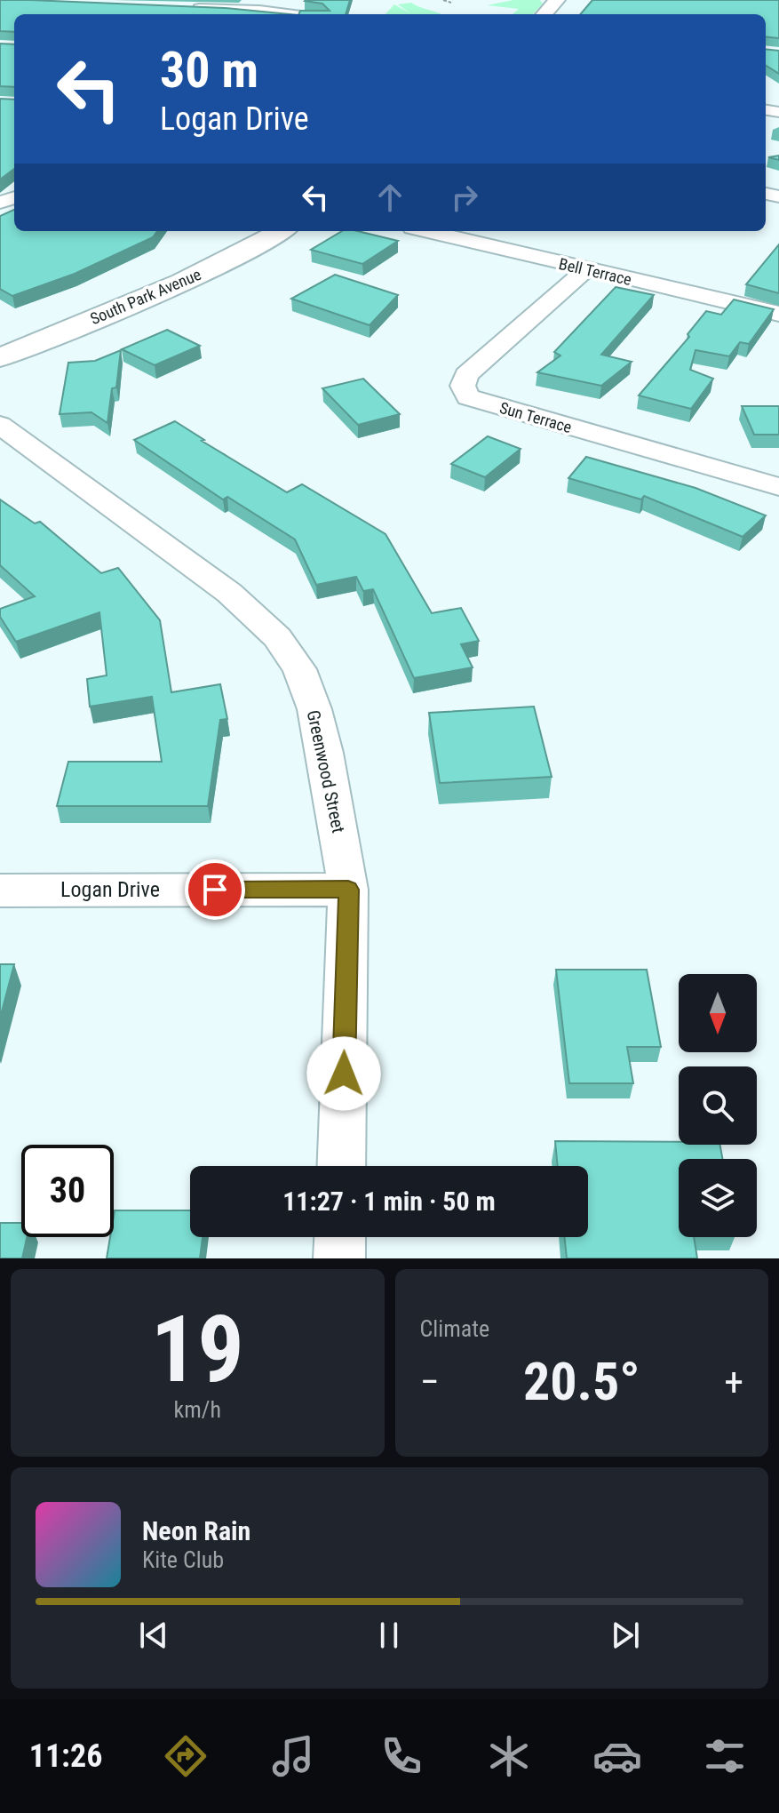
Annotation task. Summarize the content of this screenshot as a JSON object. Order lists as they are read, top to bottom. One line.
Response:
{"streets":{"street":["Bell Terrace","South Park Avenue","Sun Terrace","Greenwood Street","Logan Drive"]},"crossings":[["Bell Terrace","Sun Terrace"],["Greenwood Street","Logan Drive"]],"north":"bottom","page":{"turn":["30 m","Logan Drive"],"limit":"30","trip":"11:27 · 1 min · 50 m","tile":[["19","km/h"],"Climate"],"heat":["−","20.5°","+"],"song":["Neon Rain","Kite Club"],"tabs":"11:26"}}
